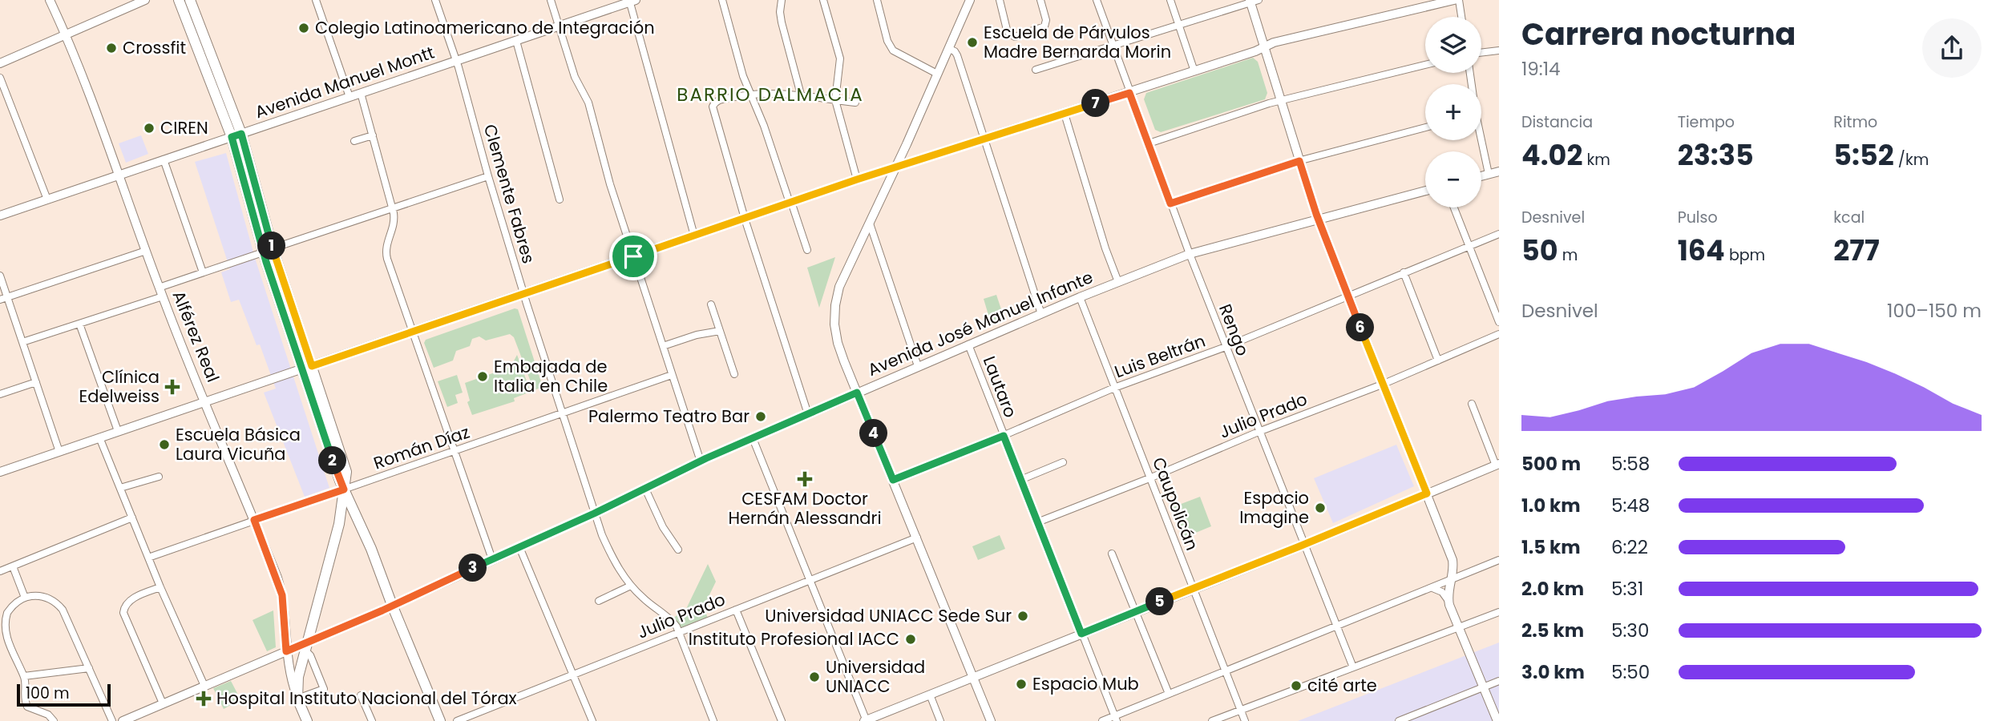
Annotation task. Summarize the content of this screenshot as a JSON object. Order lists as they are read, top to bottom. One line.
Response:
{"streets":{"street":["Avenida Manuel Montt","Clemente Fabres","Avenida José Manuel Infante","Rengo","Alférez Real","Luis Beltrán","Lautaro","Julio Prado","Román Díaz","Caupolicán"]},"crossings":[["Avenida Manuel Montt","Clemente Fabres"],["Avenida Manuel Montt","Alférez Real"],["Clemente Fabres","Avenida José Manuel Infante"],["Clemente Fabres","Julio Prado"],["Clemente Fabres","Román Díaz"],["Avenida José Manuel Infante","Rengo"],["Avenida José Manuel Infante","Alférez Real"],["Avenida José Manuel Infante","Lautaro"],["Avenida José Manuel Infante","Caupolicán"],["Rengo","Luis Beltrán"],["Rengo","Julio Prado"],["Alférez Real","Román Díaz"],["Luis Beltrán","Lautaro"],["Luis Beltrán","Caupolicán"],["Lautaro","Julio Prado"],["Julio Prado","Caupolicán"]],"districts":["BARRIO DALMACIA"],"places":{"other":["Colegio Latinoamericano de Integración","Escuela de Párvulos Madre Bernarda Morin","Crossfit","CIREN","Embajada de Italia en Chile","Palermo Teatro Bar","Escuela Básica Laura Vicuña","Espacio Imagine","Universidad UNIACC Sede Sur","Instituto Profesional IACC","Universidad UNIACC","Espacio Mub","cité arte"],"health":["Clínica Edelweiss","CESFAM Doctor Hernán Alessandri","Hospital Instituto Nacional del Tórax"]},"scale_bar":"100 m","page":{"heading":["Carrera nocturna","19:14"],"map_buttons":["+","−"],"pins":["7","1","6","4","2","3","5"],"stats":[["Distancia","4.02 km"],["Tiempo","23:35"],["Ritmo","5:52 /km"],["Desnivel","50 m"],["Pulso","164 bpm"],["kcal","277"]],"chart":["Desnivel","100–150 m"],"list":[{"name":"500 m","note":"5:58"},{"name":"1.0 km","note":"5:48"},{"name":"1.5 km","note":"6:22"},{"name":"2.0 km","note":"5:31"},{"name":"2.5 km","note":"5:30"},{"name":"3.0 km","note":"5:50"}],"scale":"100 m"}}
